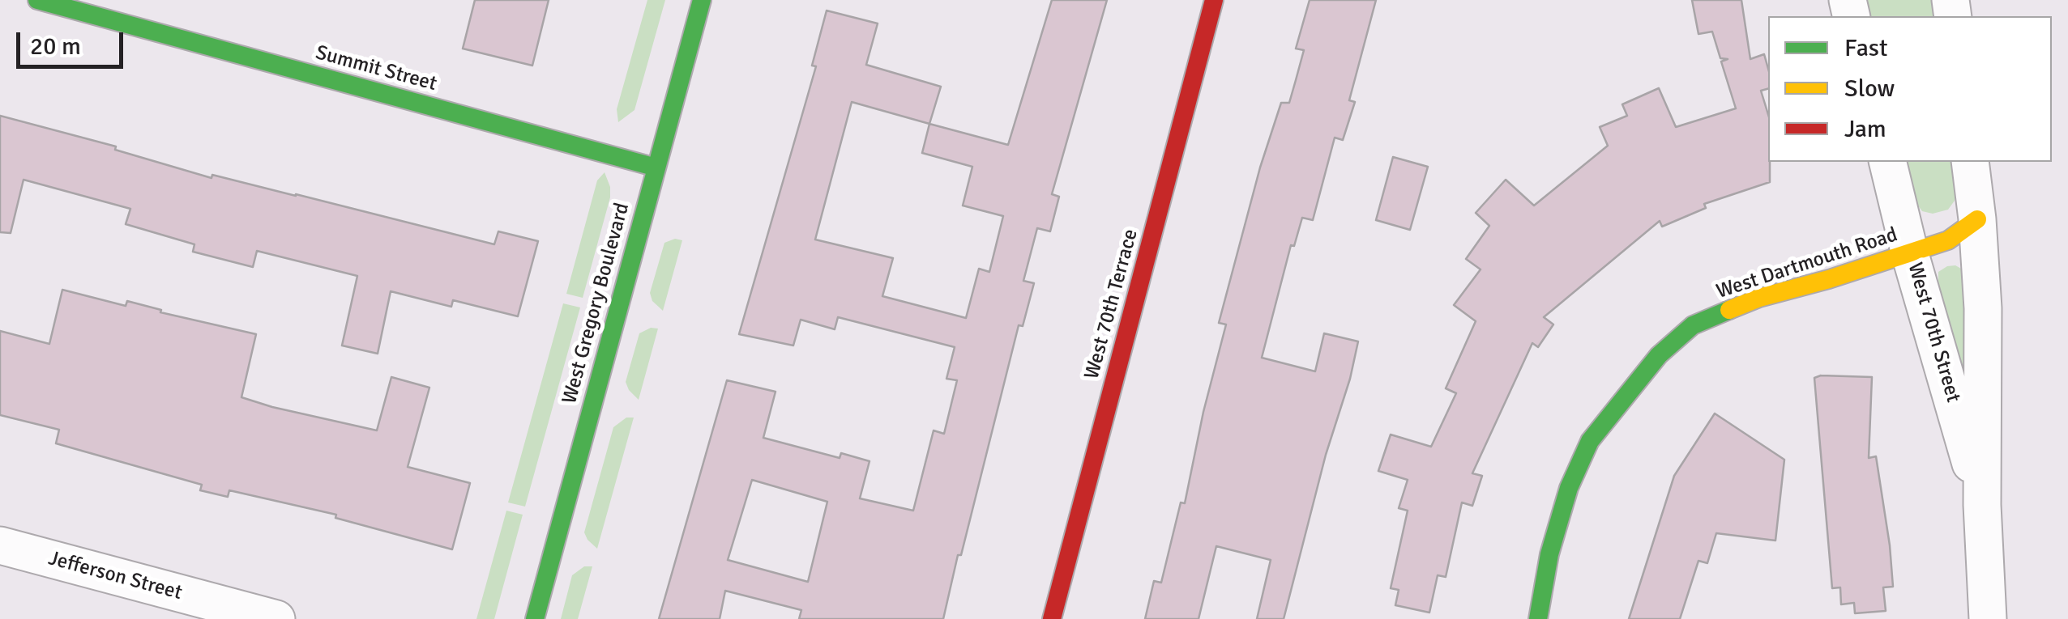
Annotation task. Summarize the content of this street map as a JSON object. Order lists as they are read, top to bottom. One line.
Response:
{"streets":{"street":["Summit Street","West Dartmouth Road","West Gregory Boulevard","West 70th Terrace","West 70th Street","Jefferson Street"]},"crossings":[["Summit Street","West Gregory Boulevard"],["West Dartmouth Road","West 70th Street"]],"legend":["Fast","Slow","Jam"],"scale_bar":"20 m"}
